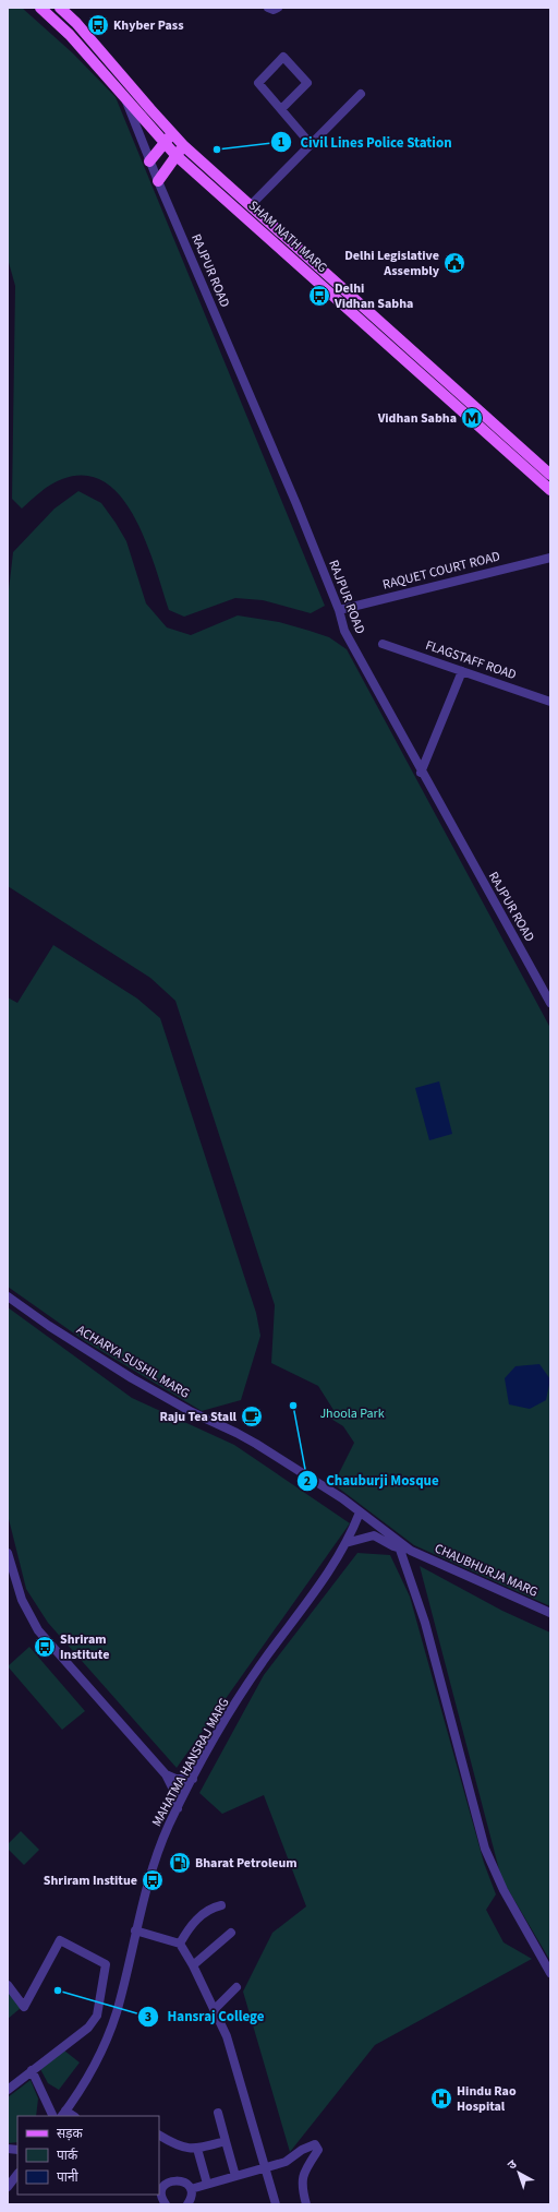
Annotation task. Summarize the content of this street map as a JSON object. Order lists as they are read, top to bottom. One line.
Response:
{"streets":{"main road":["SHAM NATH MARG"],"street":["RAJPUR ROAD","RAQUET COURT ROAD","FLAGSTAFF ROAD","ACHARYA SUSHIL MARG","CHAUBHURJA MARG","MAHATMA HANSRAJ MARG"]},"crossings":[["SHAM NATH MARG","RAJPUR ROAD"],["RAJPUR ROAD","RAQUET COURT ROAD"],["ACHARYA SUSHIL MARG","CHAUBHURJA MARG"],["ACHARYA SUSHIL MARG","MAHATMA HANSRAJ MARG"]],"parks":["Jhoola Park"],"places":{"bus stop":["Khyber Pass","Delhi Vidhan Sabha","Shriram Institute","Shriram Institue"],"other":["Civil Lines Police Station","Chauburji Mosque","Hansraj College"],"public building":["Delhi Legislative Assembly"],"metro station":["Vidhan Sabha"],"cafe":["Raju Tea Stall"],"fuel station":["Bharat Petroleum"],"hospital":["Hindu Rao Hospital"]},"legend":["सड़क","पार्क","पानी"],"north":"top left"}
